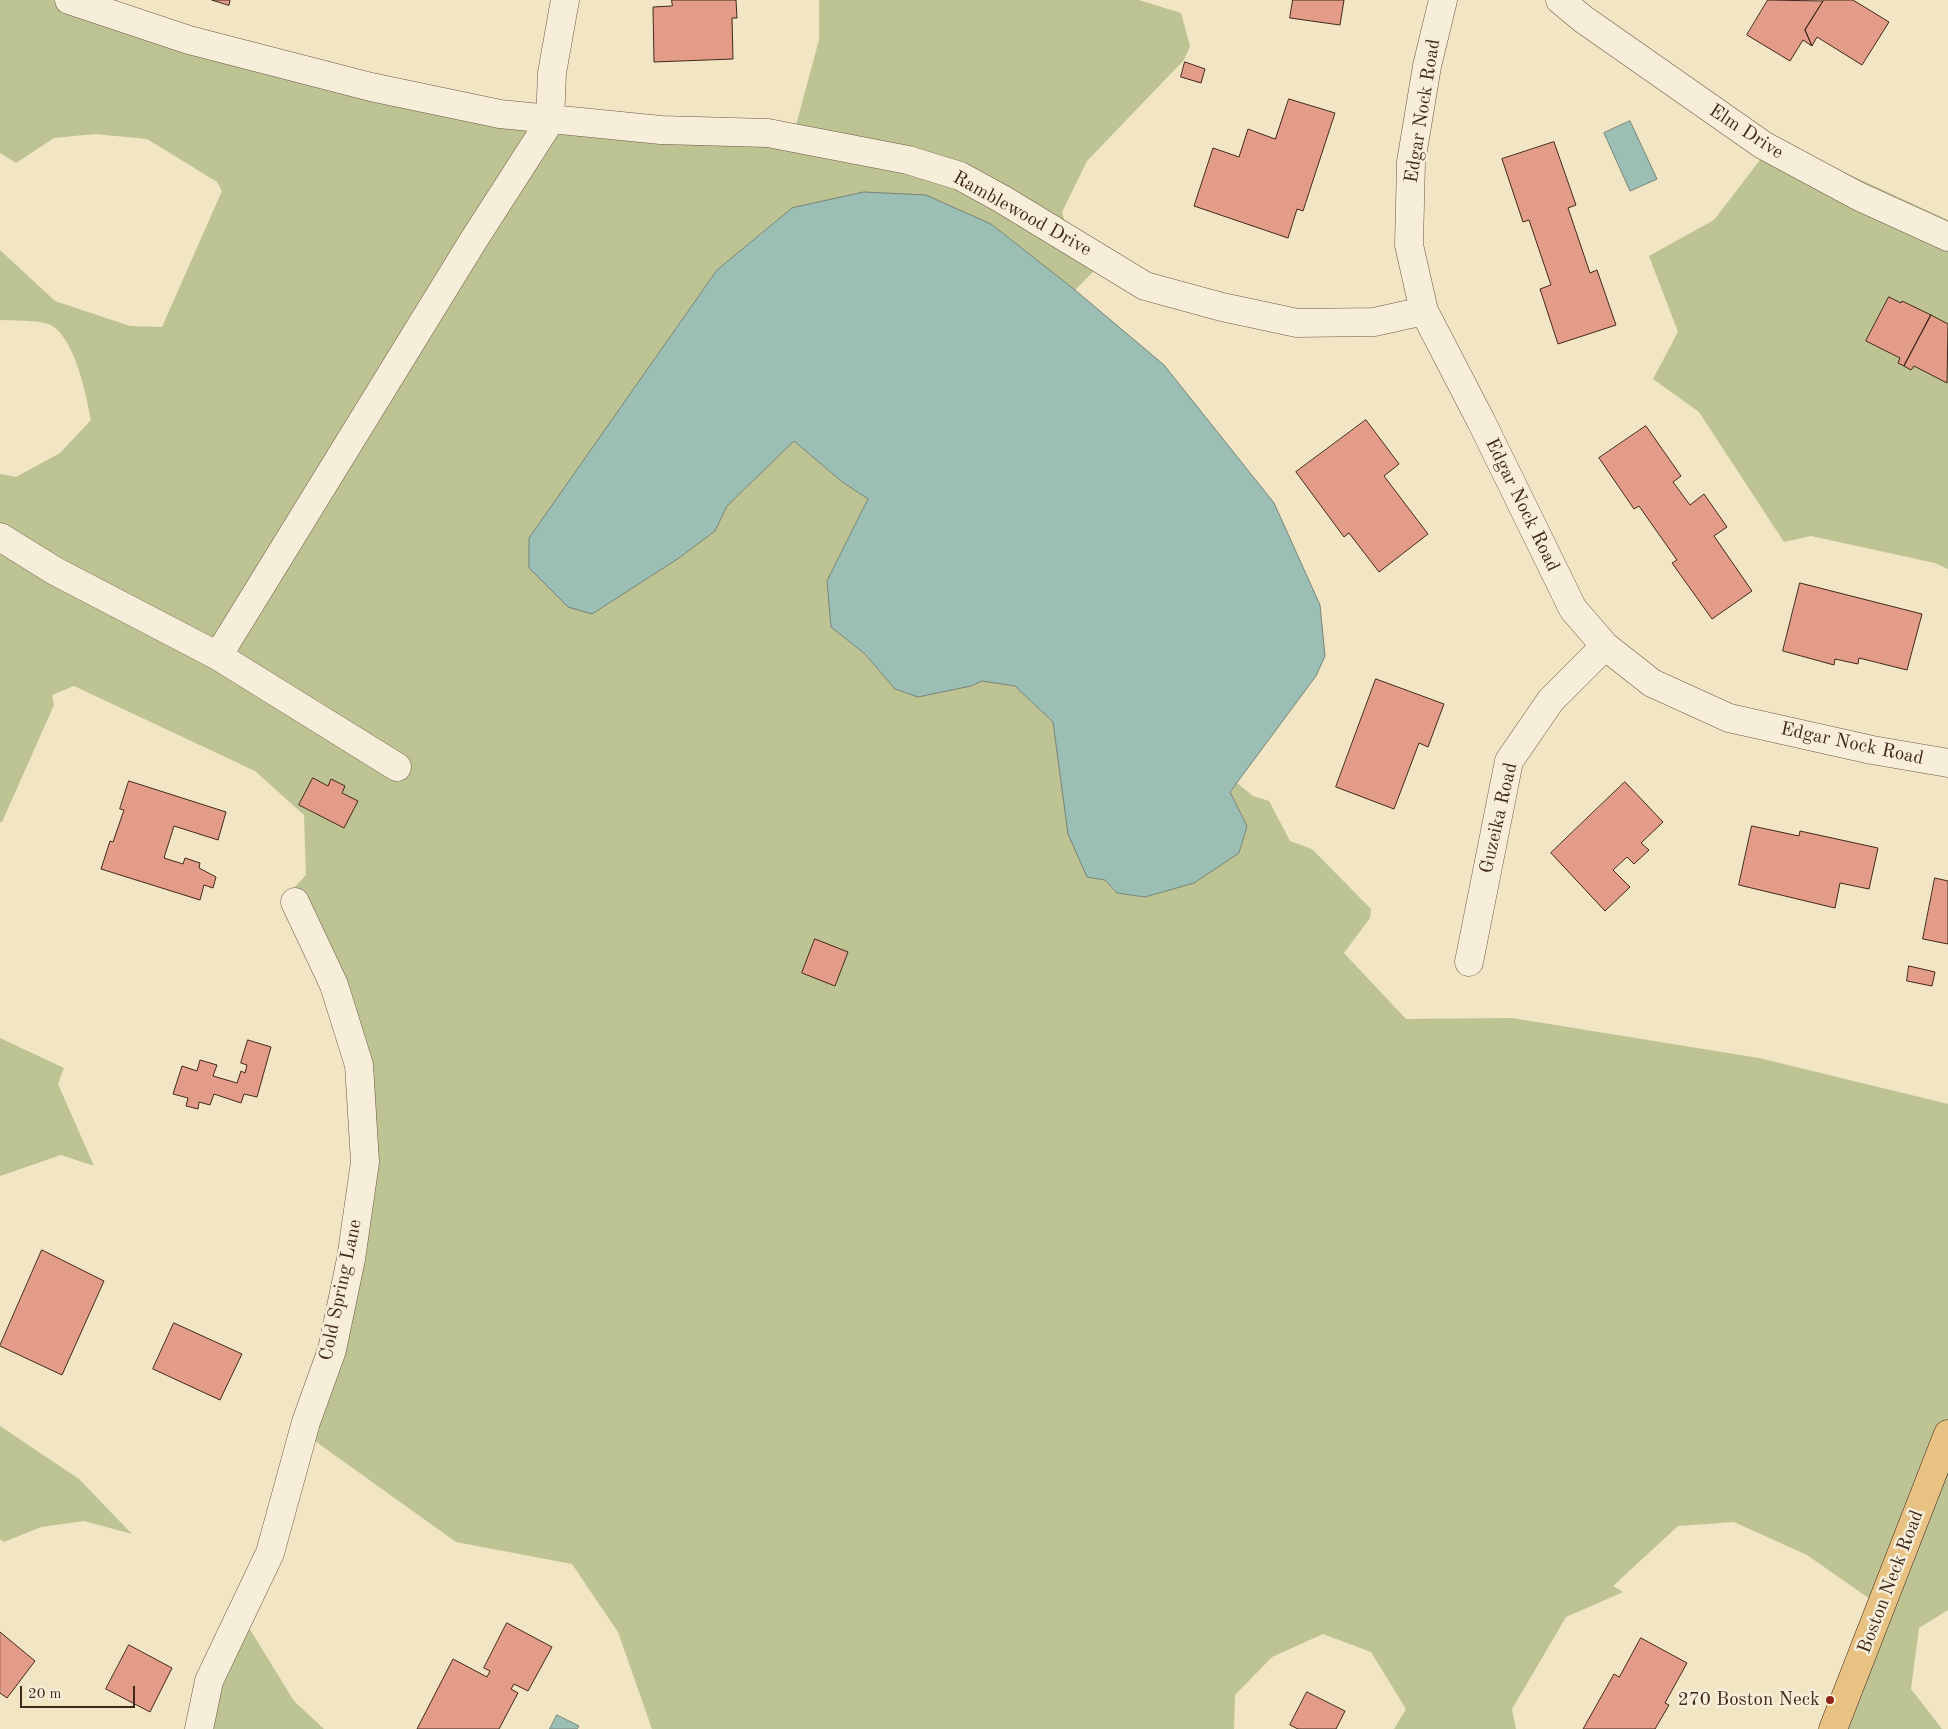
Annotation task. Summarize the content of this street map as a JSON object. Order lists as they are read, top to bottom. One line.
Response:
{"streets":{"main road":["Boston Neck Road"],"street":["Edgar Nock Road","Elm Drive","Ramblewood Drive","Guzeika Road","Cold Spring Lane"]},"crossings":[["Edgar Nock Road","Ramblewood Drive"],["Edgar Nock Road","Guzeika Road"]],"places":["270 Boston Neck"],"scale_bar":"20 m"}
